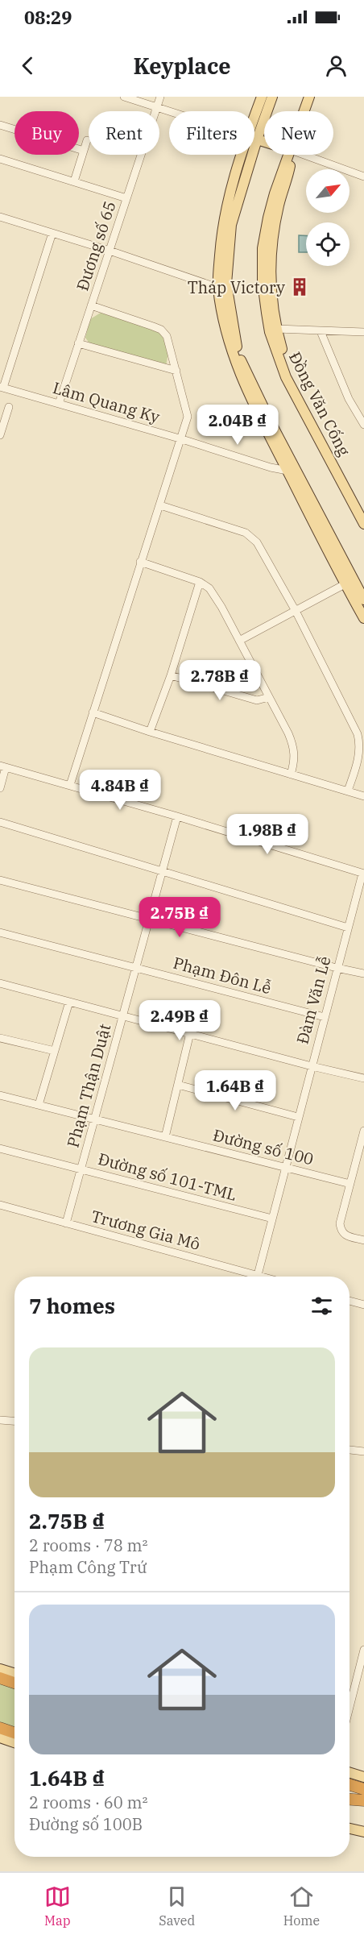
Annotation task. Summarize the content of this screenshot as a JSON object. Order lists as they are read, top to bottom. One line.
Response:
{"streets":{"main road":["Đồng Văn Cống"],"street":["Đương số 65","Lâm Quang Ky","Phạm Đôn Lễ","Đàm Văn Lễ","Phạm Thận Duật","Đường số 100","Đường số 101-TML","Trương Gia Mô"]},"crossings":[["Đương số 65","Lâm Quang Ky"],["Phạm Đôn Lễ","Đàm Văn Lễ"],["Phạm Đôn Lễ","Phạm Thận Duật"],["Đàm Văn Lễ","Đường số 100"],["Đàm Văn Lễ","Đường số 101-TML"],["Đàm Văn Lễ","Trương Gia Mô"],["Phạm Thận Duật","Đường số 100"],["Phạm Thận Duật","Đường số 101-TML"],["Phạm Thận Duật","Trương Gia Mô"]],"places":{"building":["Tháp Victory"]},"north":"top right","page":{"status":"08:29","header":"Keyplace","chip":["Buy","Rent","Filters","New"],"price":["2.04B ₫","2.78B ₫","4.84B ₫","1.98B ₫","2.75B ₫","2.49B ₫","1.64B ₫"],"heading":"7 homes","list":[{"name":"2.75B ₫","note":"2 rooms · 78 m² · Phạm Công Trứ"},{"name":"1.64B ₫","note":"2 rooms · 60 m² · Đường số 100B"}],"tabs":["Map","Saved","Home"]}}
